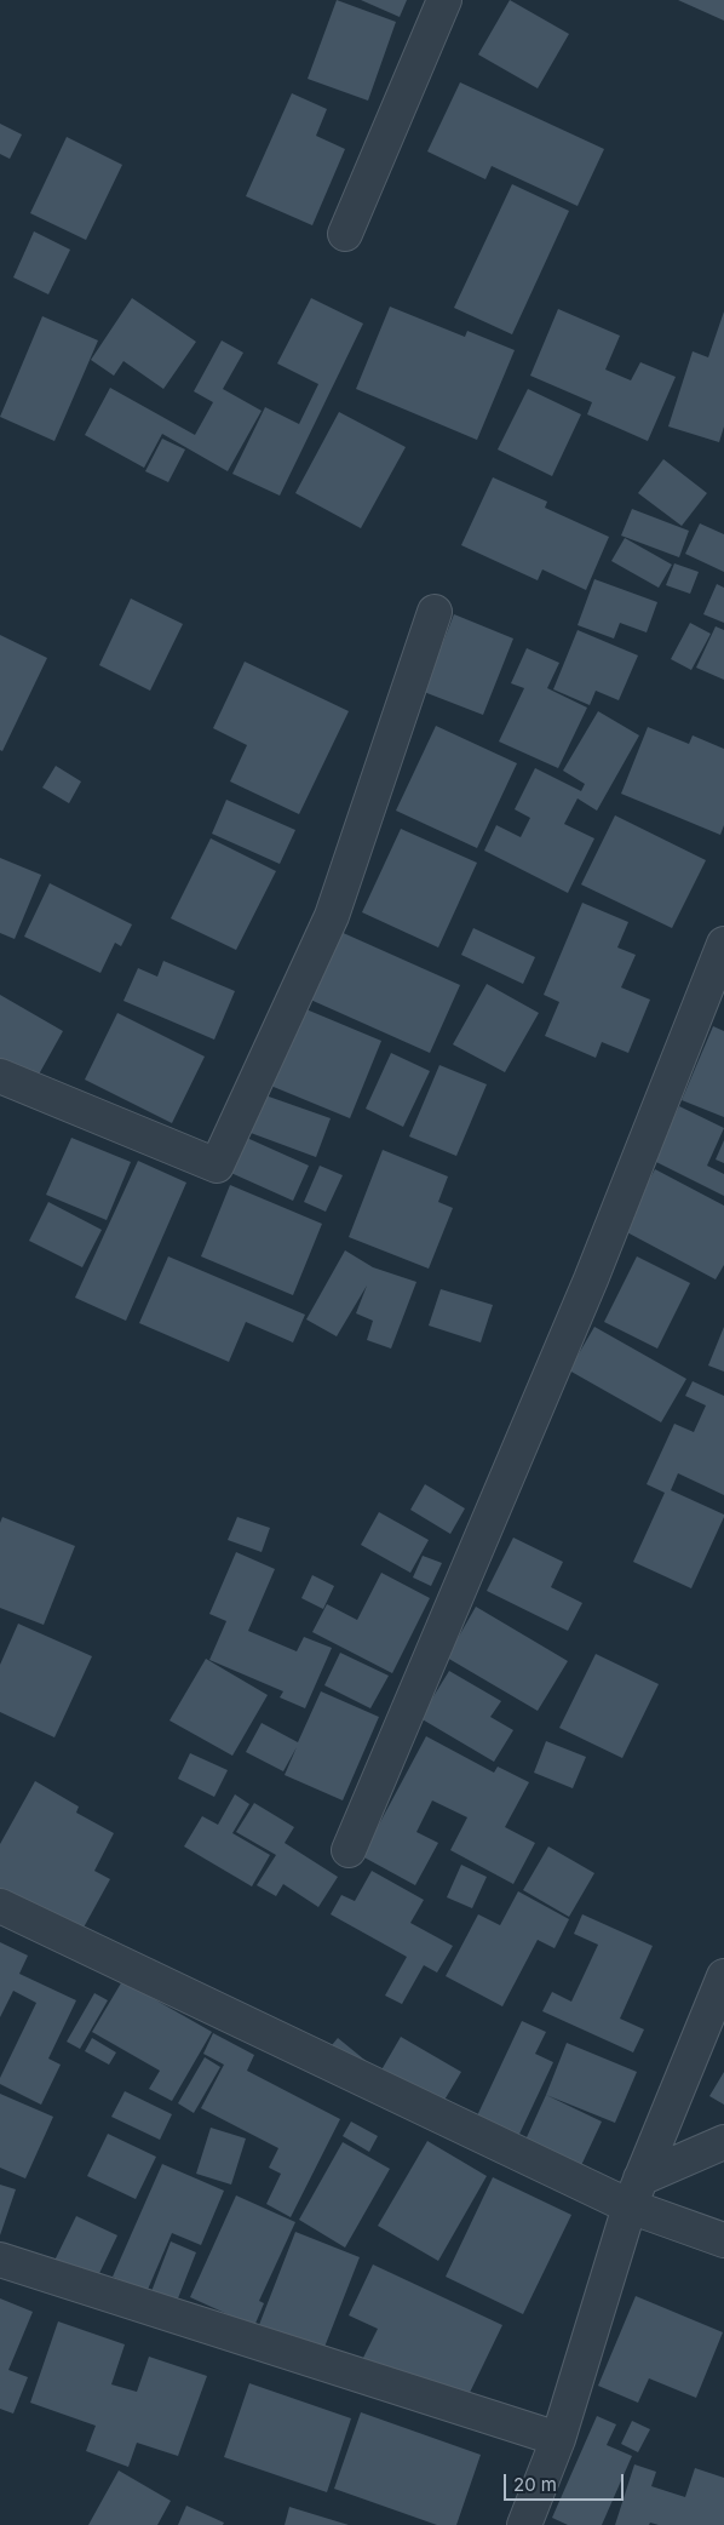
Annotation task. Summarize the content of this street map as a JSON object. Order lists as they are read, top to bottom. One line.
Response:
{"scale_bar":"20 m"}
